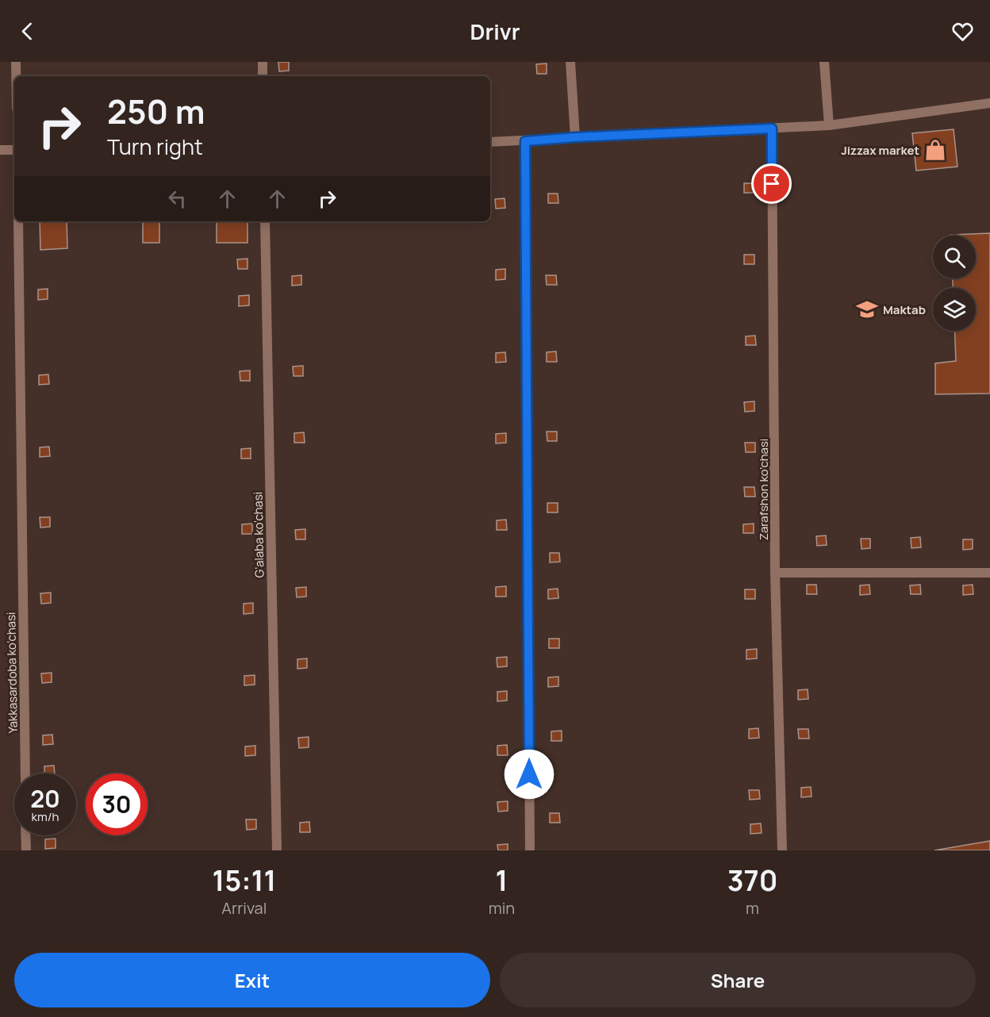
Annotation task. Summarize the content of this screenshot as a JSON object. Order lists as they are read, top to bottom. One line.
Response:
{"streets":{"street":["Zarafshon ko'chasi","G'alaba ko'chasi","Yakkasardoba ko'chasi"]},"places":{"shop":["Jizzax market"],"school or university":["Maktab"]},"page":{"header":"Drivr","turn":["250 m","Turn right"],"speed":"20 km/h","limit":"30","eta":["15:11","Arrival","1","min","370","m"],"buttons":["Exit","Share"]}}
